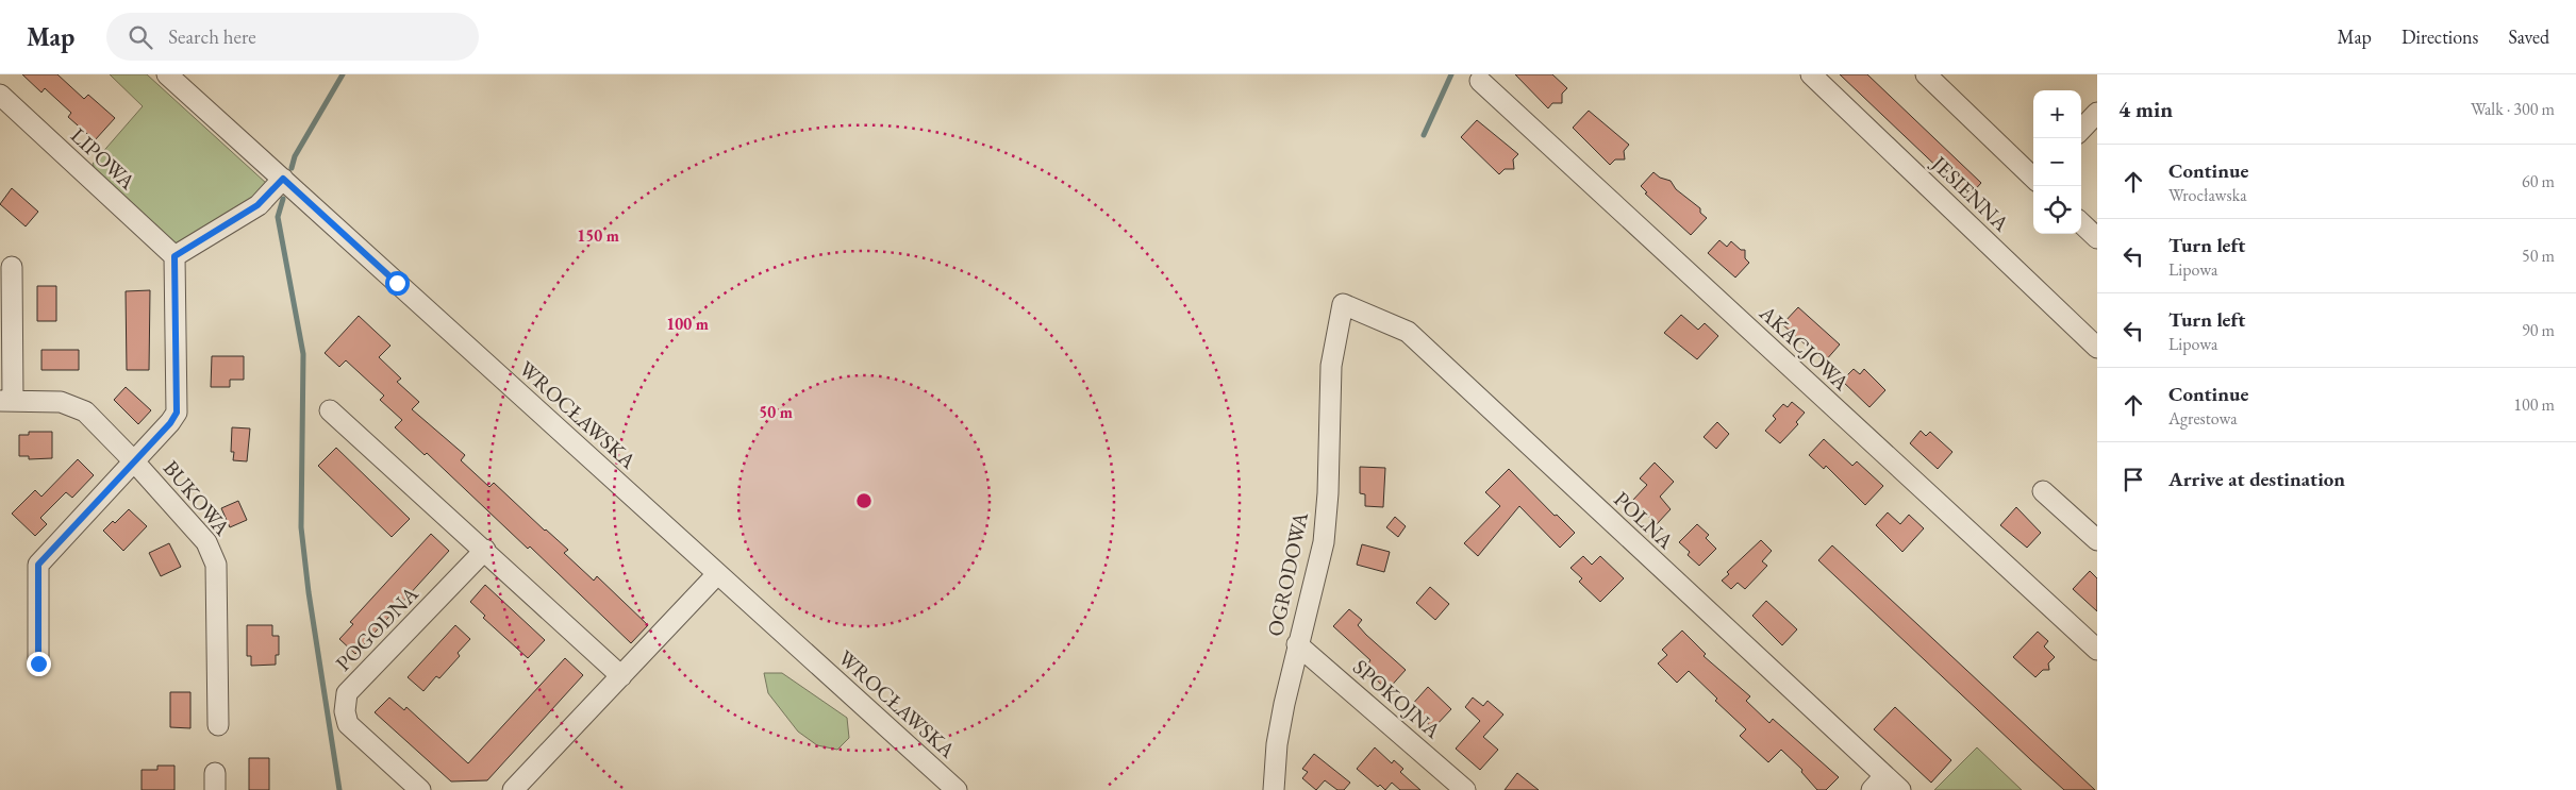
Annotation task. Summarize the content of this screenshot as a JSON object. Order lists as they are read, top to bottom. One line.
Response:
{"streets":{"street":["LIPOWA","JESIENNA","AKACJOWA","WROCŁAWSKA","BUKOWA","POLNA","OGRODOWA","POGODNA","SPOKOJNA"]},"crossings":[["POLNA","OGRODOWA"],["OGRODOWA","SPOKOJNA"]],"page":{"header":"Map","search":"Search here","nav":["Map","Directions","Saved"],"heading":["4 min","Walk · 300 m"],"map_buttons":["+","−"],"list":[["Continue","Wrocławska","60 m"],["Turn left","Lipowa","50 m"],["Turn left","Lipowa","90 m"],["Continue","Agrestowa","100 m"],"Arrive at destination"]},"rings":["150 m","100 m","50 m"]}
